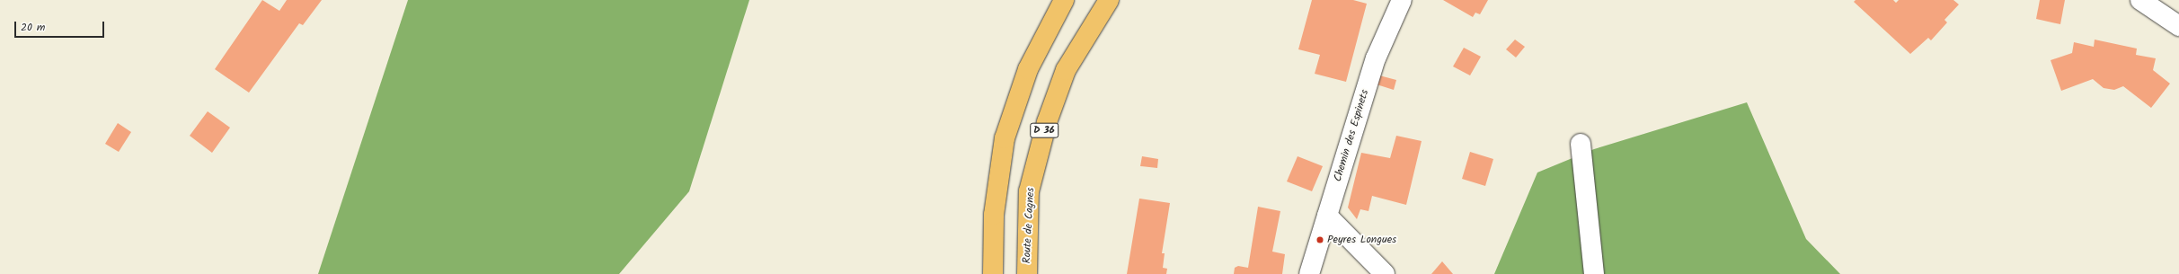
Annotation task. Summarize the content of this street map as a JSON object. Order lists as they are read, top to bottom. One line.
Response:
{"streets":{"main road":["D 36","Route de Cagnes"],"street":["Chemin des Espinets"]},"places":["Peyres Longues"],"scale_bar":"20 m"}
